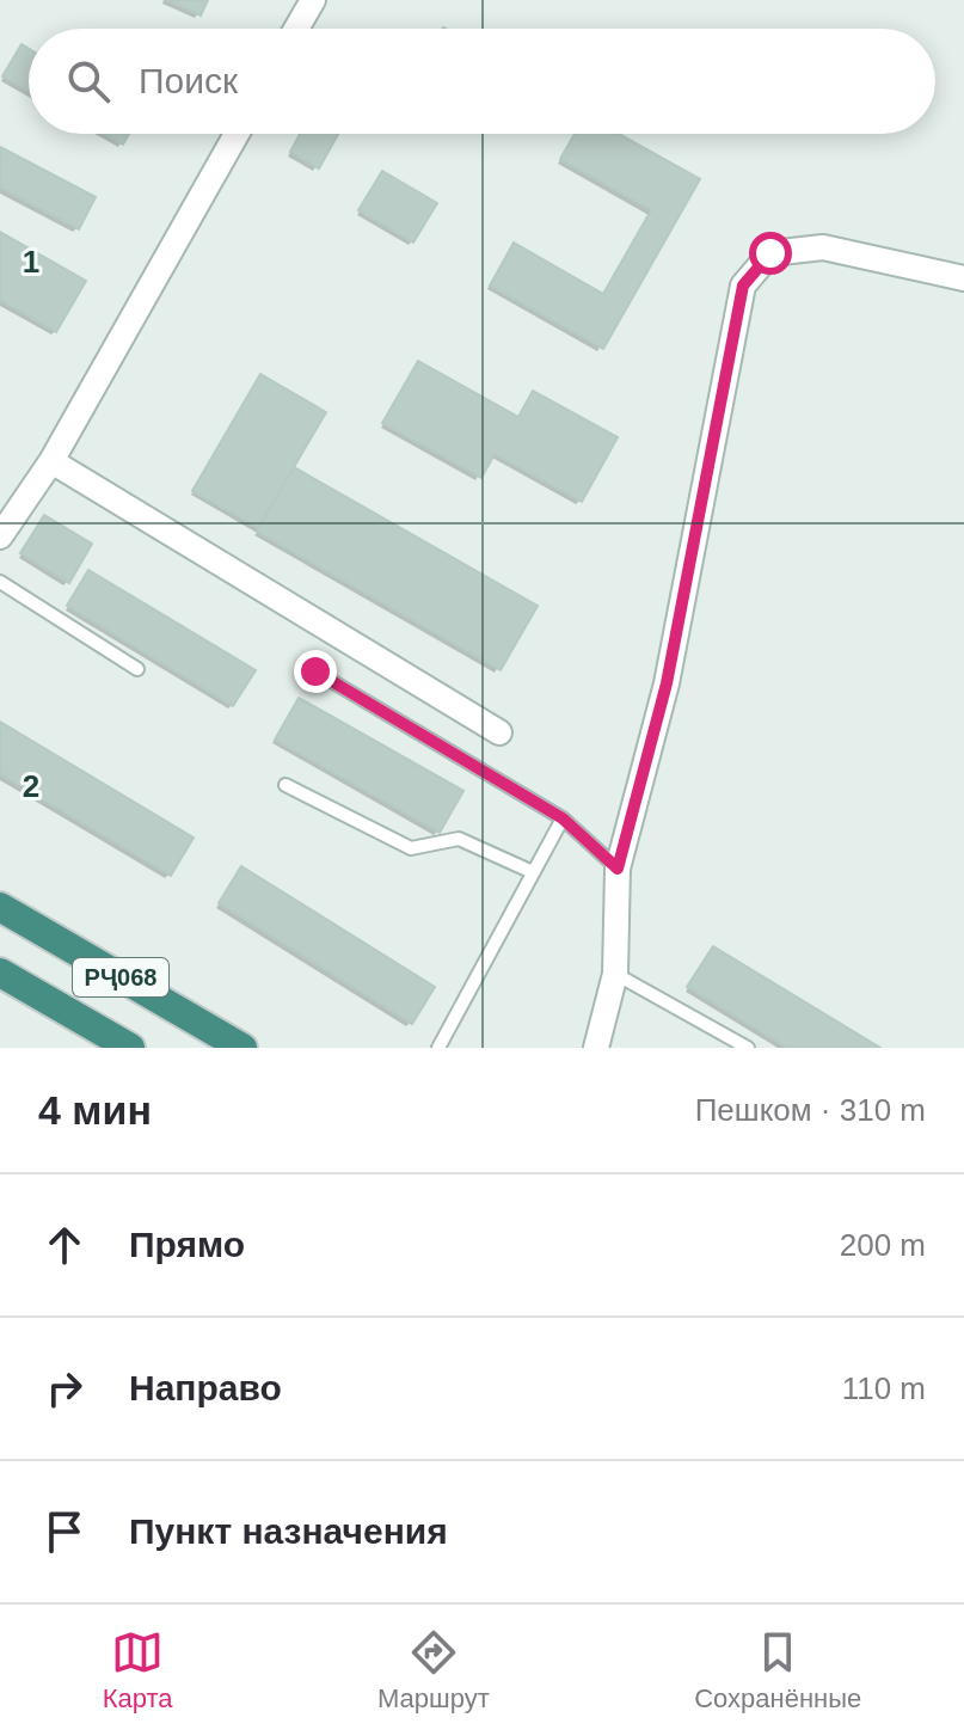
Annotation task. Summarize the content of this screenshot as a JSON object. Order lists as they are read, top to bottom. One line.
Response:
{"streets":{"highway":["РҶ068"]},"page":{"search":"Поиск","heading":["4 мин","Пешком · 310 m"],"list":[["Прямо","200 m"],["Направо","110 m"],"Пункт назначения"],"nav":["Карта","Маршрут","Сохранённые"]},"grid":{"rows":["1","2"]}}
